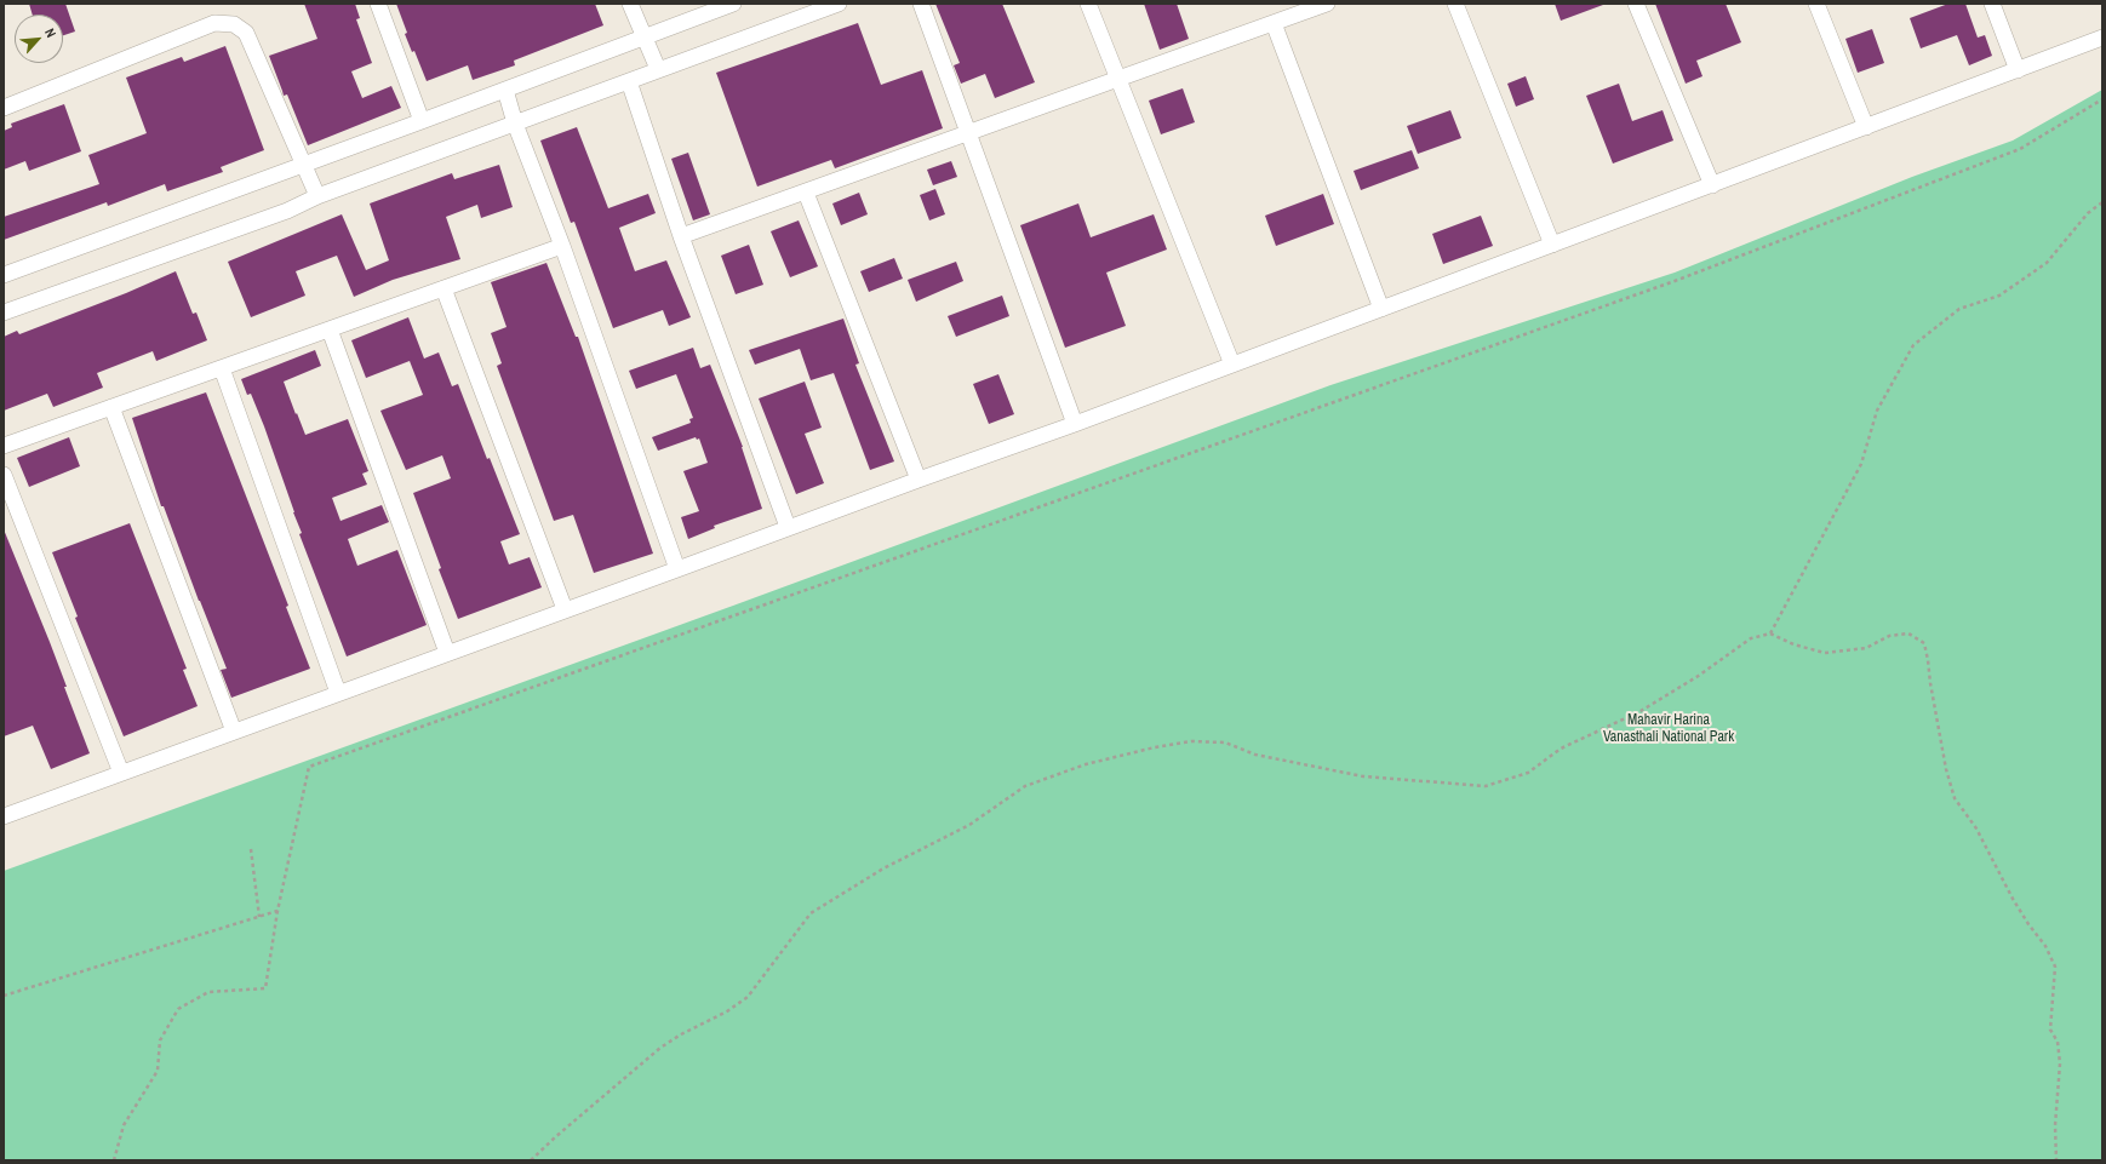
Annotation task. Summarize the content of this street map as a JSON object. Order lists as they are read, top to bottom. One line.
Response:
{"parks":["Mahavir Harina Vanasthali National Park"],"north":"top right"}
